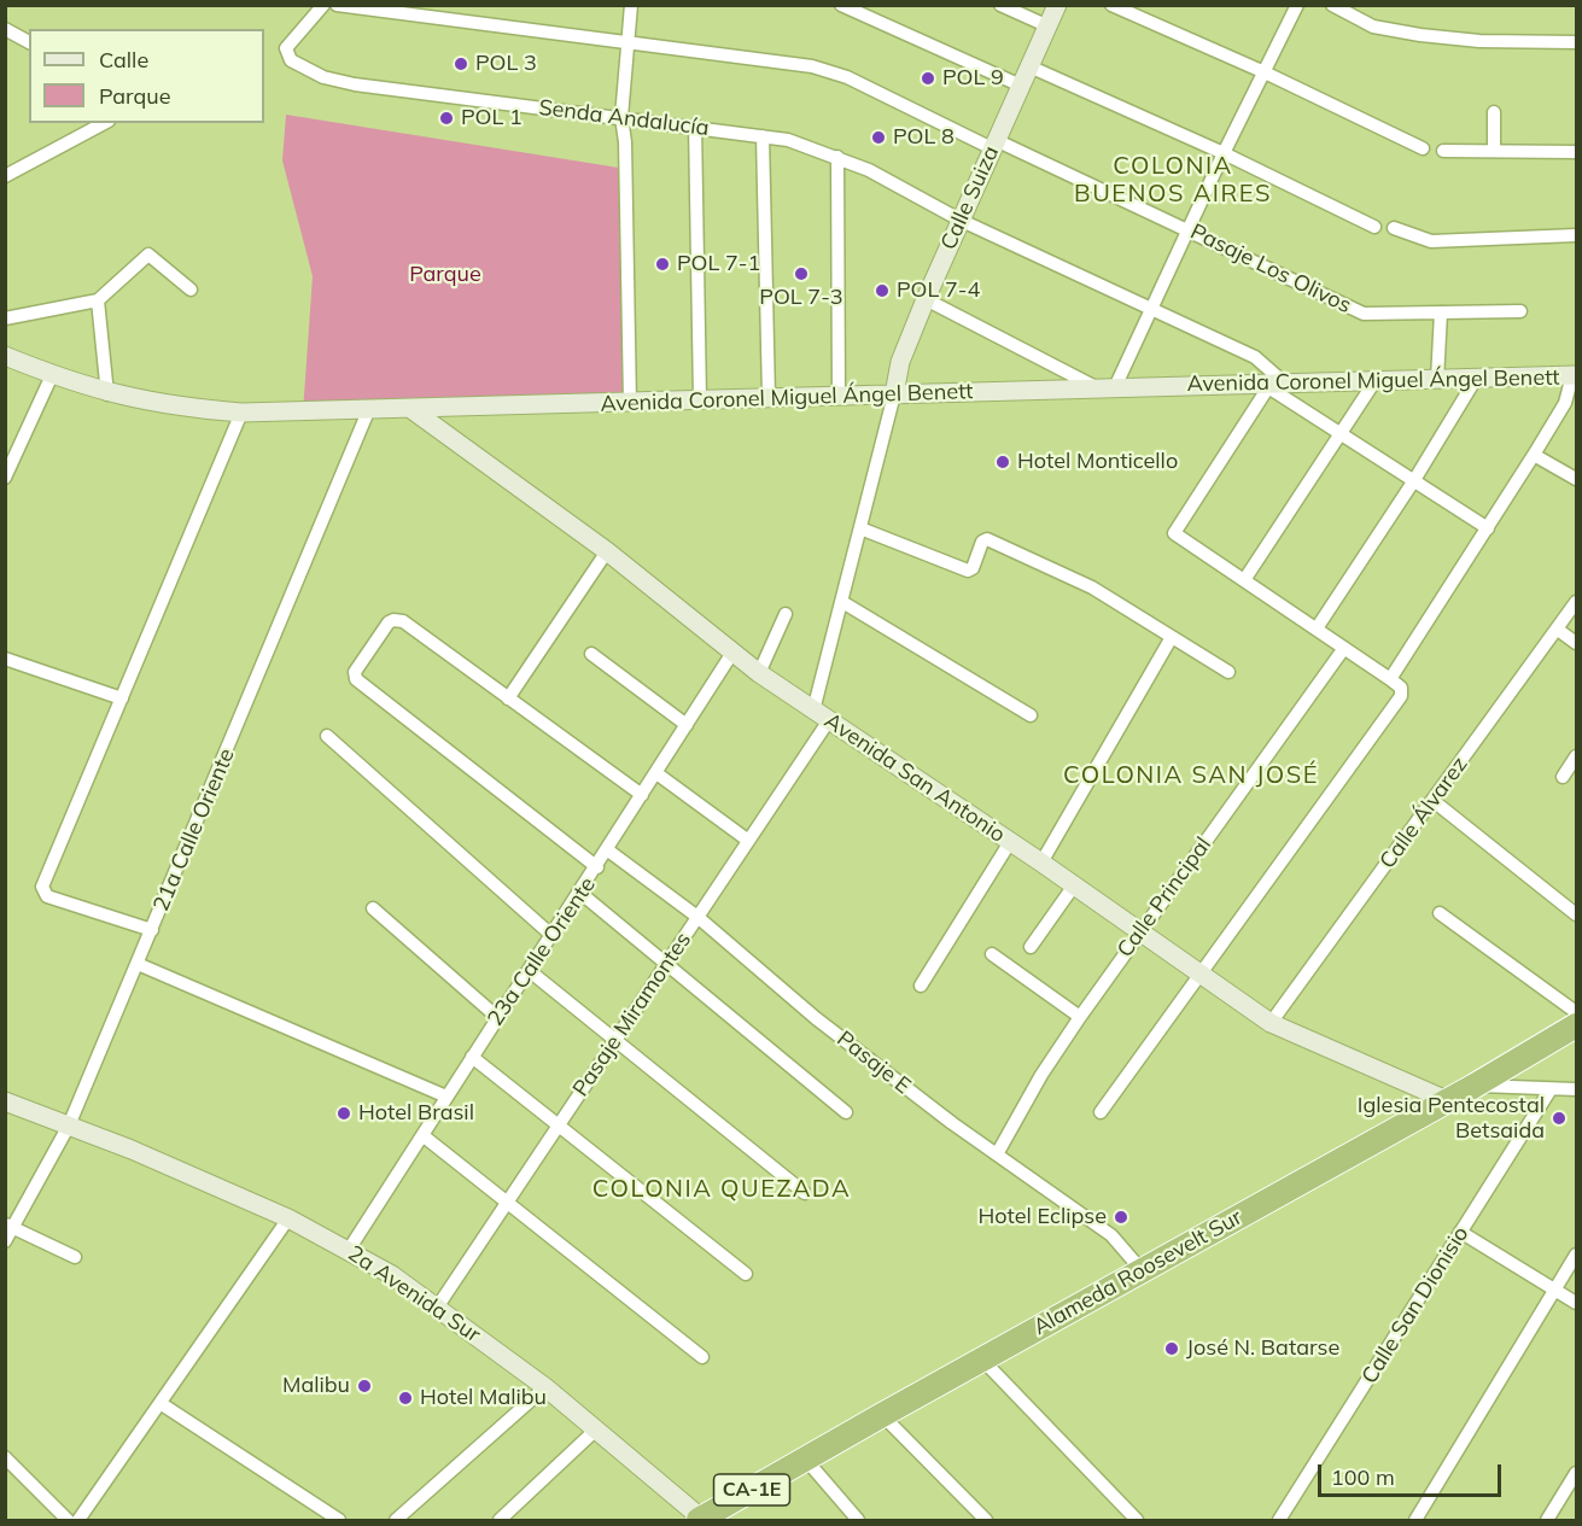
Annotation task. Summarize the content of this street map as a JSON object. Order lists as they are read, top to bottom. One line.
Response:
{"streets":{"highway":["Alameda Roosevelt Sur","CA-1E"],"street":["Senda Andalucía","Calle Suiza","Pasaje Los Olivos","Avenida Coronel Miguel Ángel Benett","Avenida San Antonio","Calle Álvarez","21a Calle Oriente","Calle Principal","23a Calle Oriente","Pasaje Miramontes","Pasaje E","2a Avenida Sur","Calle San Dionisio"]},"crossings":[["Senda Andalucía","Calle Suiza"],["Senda Andalucía","Avenida Coronel Miguel Ángel Benett"],["Calle Suiza","Pasaje Los Olivos"],["Calle Suiza","Avenida Coronel Miguel Ángel Benett"],["Calle Suiza","Pasaje Miramontes"],["Avenida Coronel Miguel Ángel Benett","Avenida San Antonio"],["Avenida Coronel Miguel Ángel Benett","21a Calle Oriente"],["Avenida Coronel Miguel Ángel Benett","Pasaje Miramontes"],["Avenida San Antonio","Calle Álvarez"],["Avenida San Antonio","Calle Principal"],["Avenida San Antonio","23a Calle Oriente"],["Avenida San Antonio","Pasaje Miramontes"],["Avenida San Antonio","Alameda Roosevelt Sur"],["21a Calle Oriente","2a Avenida Sur"],["Calle Principal","Pasaje E"],["23a Calle Oriente","Pasaje E"],["23a Calle Oriente","2a Avenida Sur"],["Pasaje Miramontes","Pasaje E"],["Pasaje Miramontes","2a Avenida Sur"],["Pasaje E","Alameda Roosevelt Sur"],["Alameda Roosevelt Sur","2a Avenida Sur"]],"districts":["COLONIA BUENOS AIRES","COLONIA SAN JOSÉ","COLONIA QUEZADA"],"parks":["Parque"],"places":["POL 3","POL 9","POL 1","POL 8","POL 7-1","POL 7-3","POL 7-4","Hotel Monticello","Hotel Brasil","Iglesia Pentecostal Betsaida","Hotel Eclipse","José N. Batarse","Malibu","Hotel Malibu"],"legend":["Calle","Parque"],"scale_bar":"100 m"}
